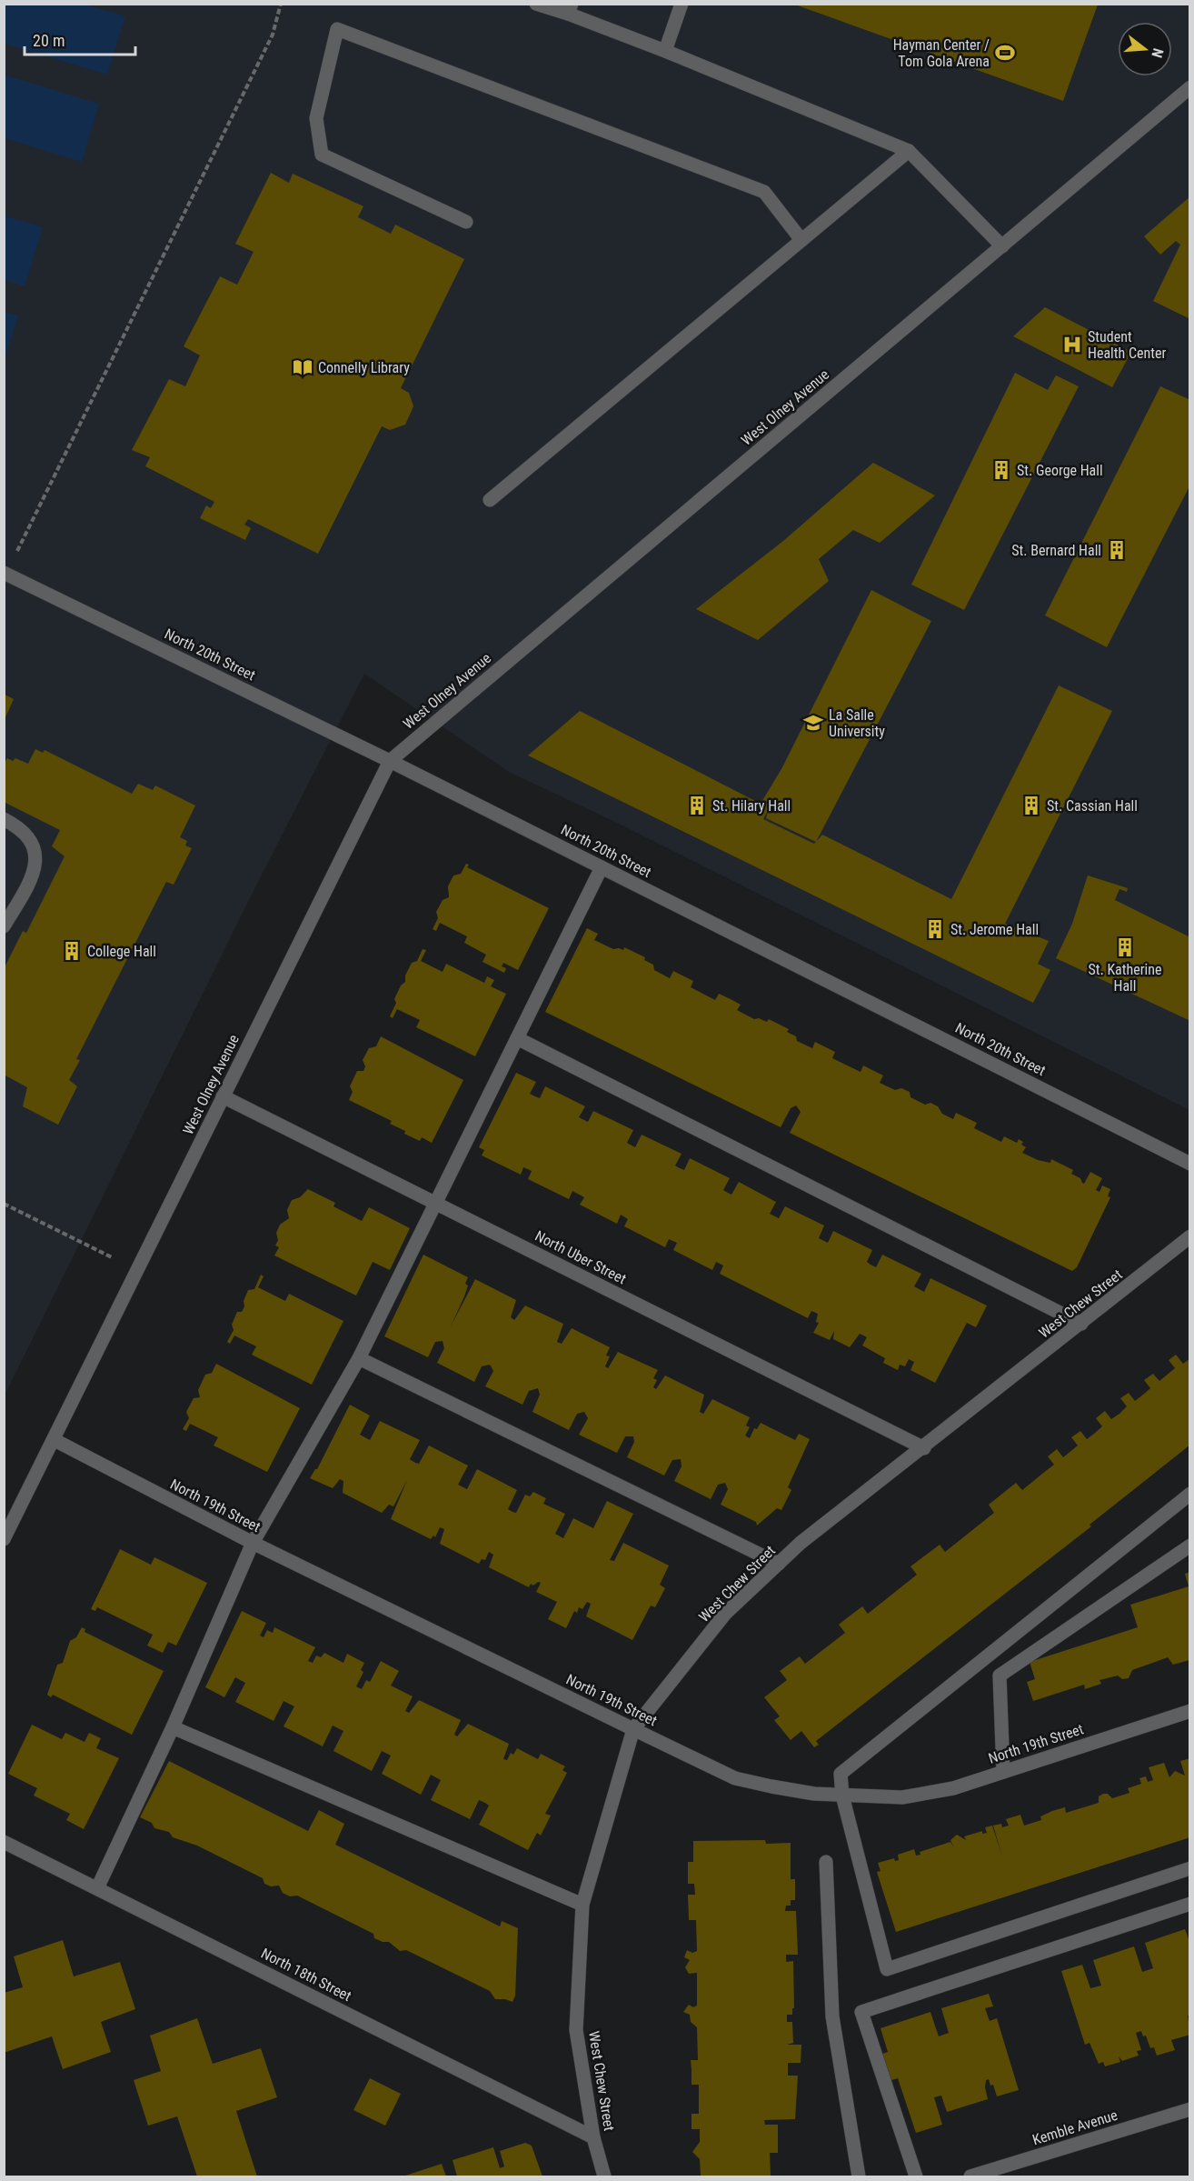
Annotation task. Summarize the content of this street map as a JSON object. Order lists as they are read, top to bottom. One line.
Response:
{"streets":{"street":["West Olney Avenue","North 20th Street","North Uber Street","West Chew Street","North 19th Street","North 18th Street","Kemble Avenue"]},"crossings":[["West Olney Avenue","North 20th Street"],["West Olney Avenue","North Uber Street"],["West Olney Avenue","North 19th Street"],["North Uber Street","West Chew Street"],["West Chew Street","North 19th Street"],["West Chew Street","North 18th Street"]],"places":{"sports":["Hayman Center / Tom Gola Arena"],"hospital":["Student Health Center"],"library":["Connelly Library"],"building":["St. George Hall","St. Bernard Hall","St. Hilary Hall","St. Cassian Hall","St. Jerome Hall","St. Katherine Hall","College Hall"],"school or university":["La Salle University"]},"scale_bar":"20 m","north":"right"}
